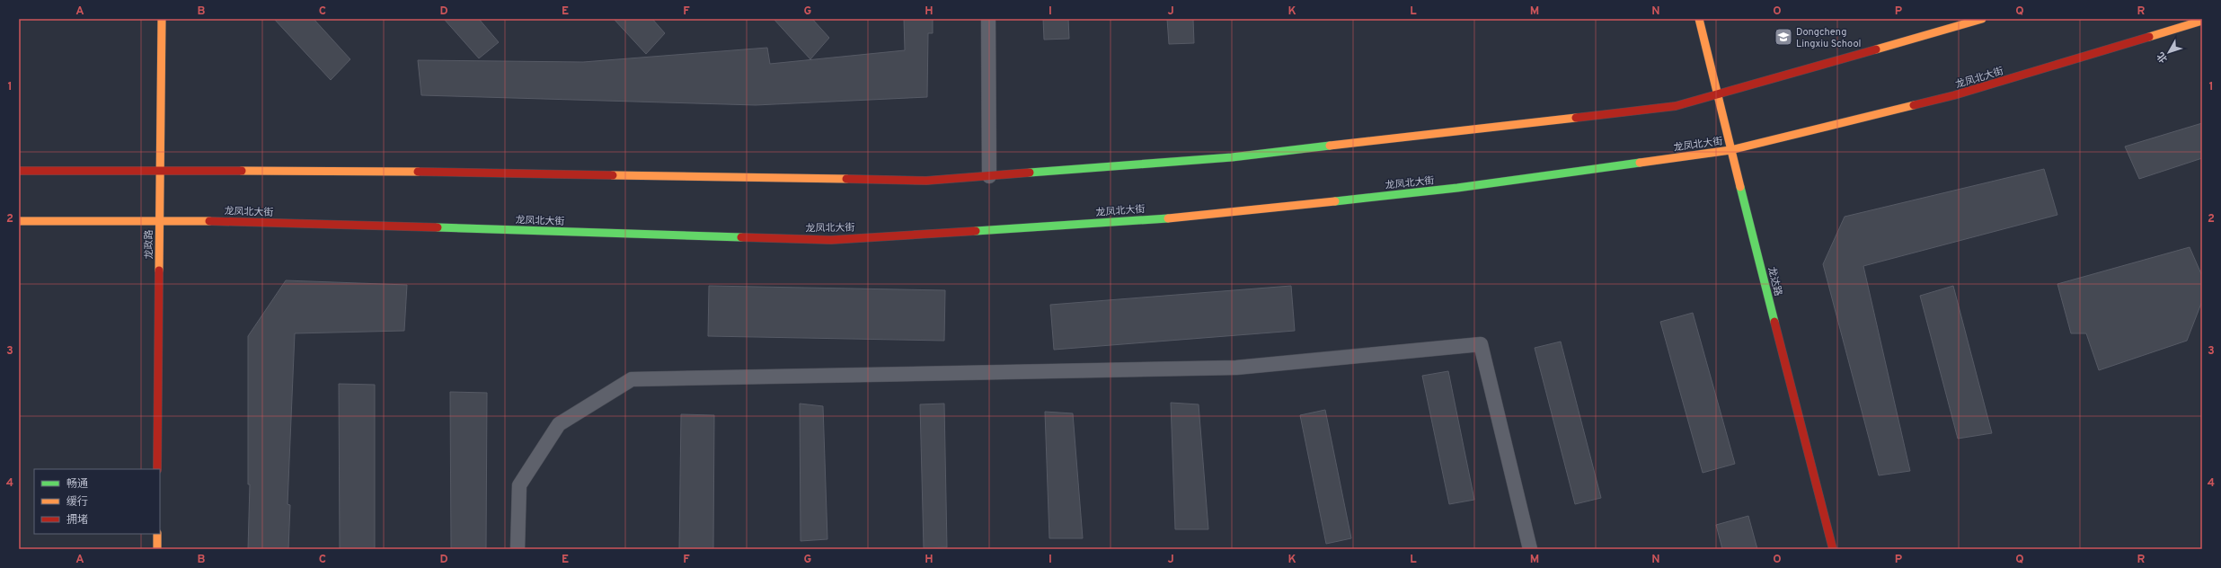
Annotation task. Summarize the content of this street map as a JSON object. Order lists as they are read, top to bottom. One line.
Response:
{"streets":{"main road":["龙凤北大街","龙政路","龙达路"]},"crossings":[["龙凤北大街","龙政路"],["龙凤北大街","龙达路"]],"places":{"school or university":["Dongcheng Lingxiu School"]},"legend":["畅通","缓行","拥堵"],"north":"bottom left","grid":{"columns":["A","B","C","D","E","F","G","H","I","J","K","L","M","N","O","P","Q","R"],"rows":["1","2","3","4"]}}
